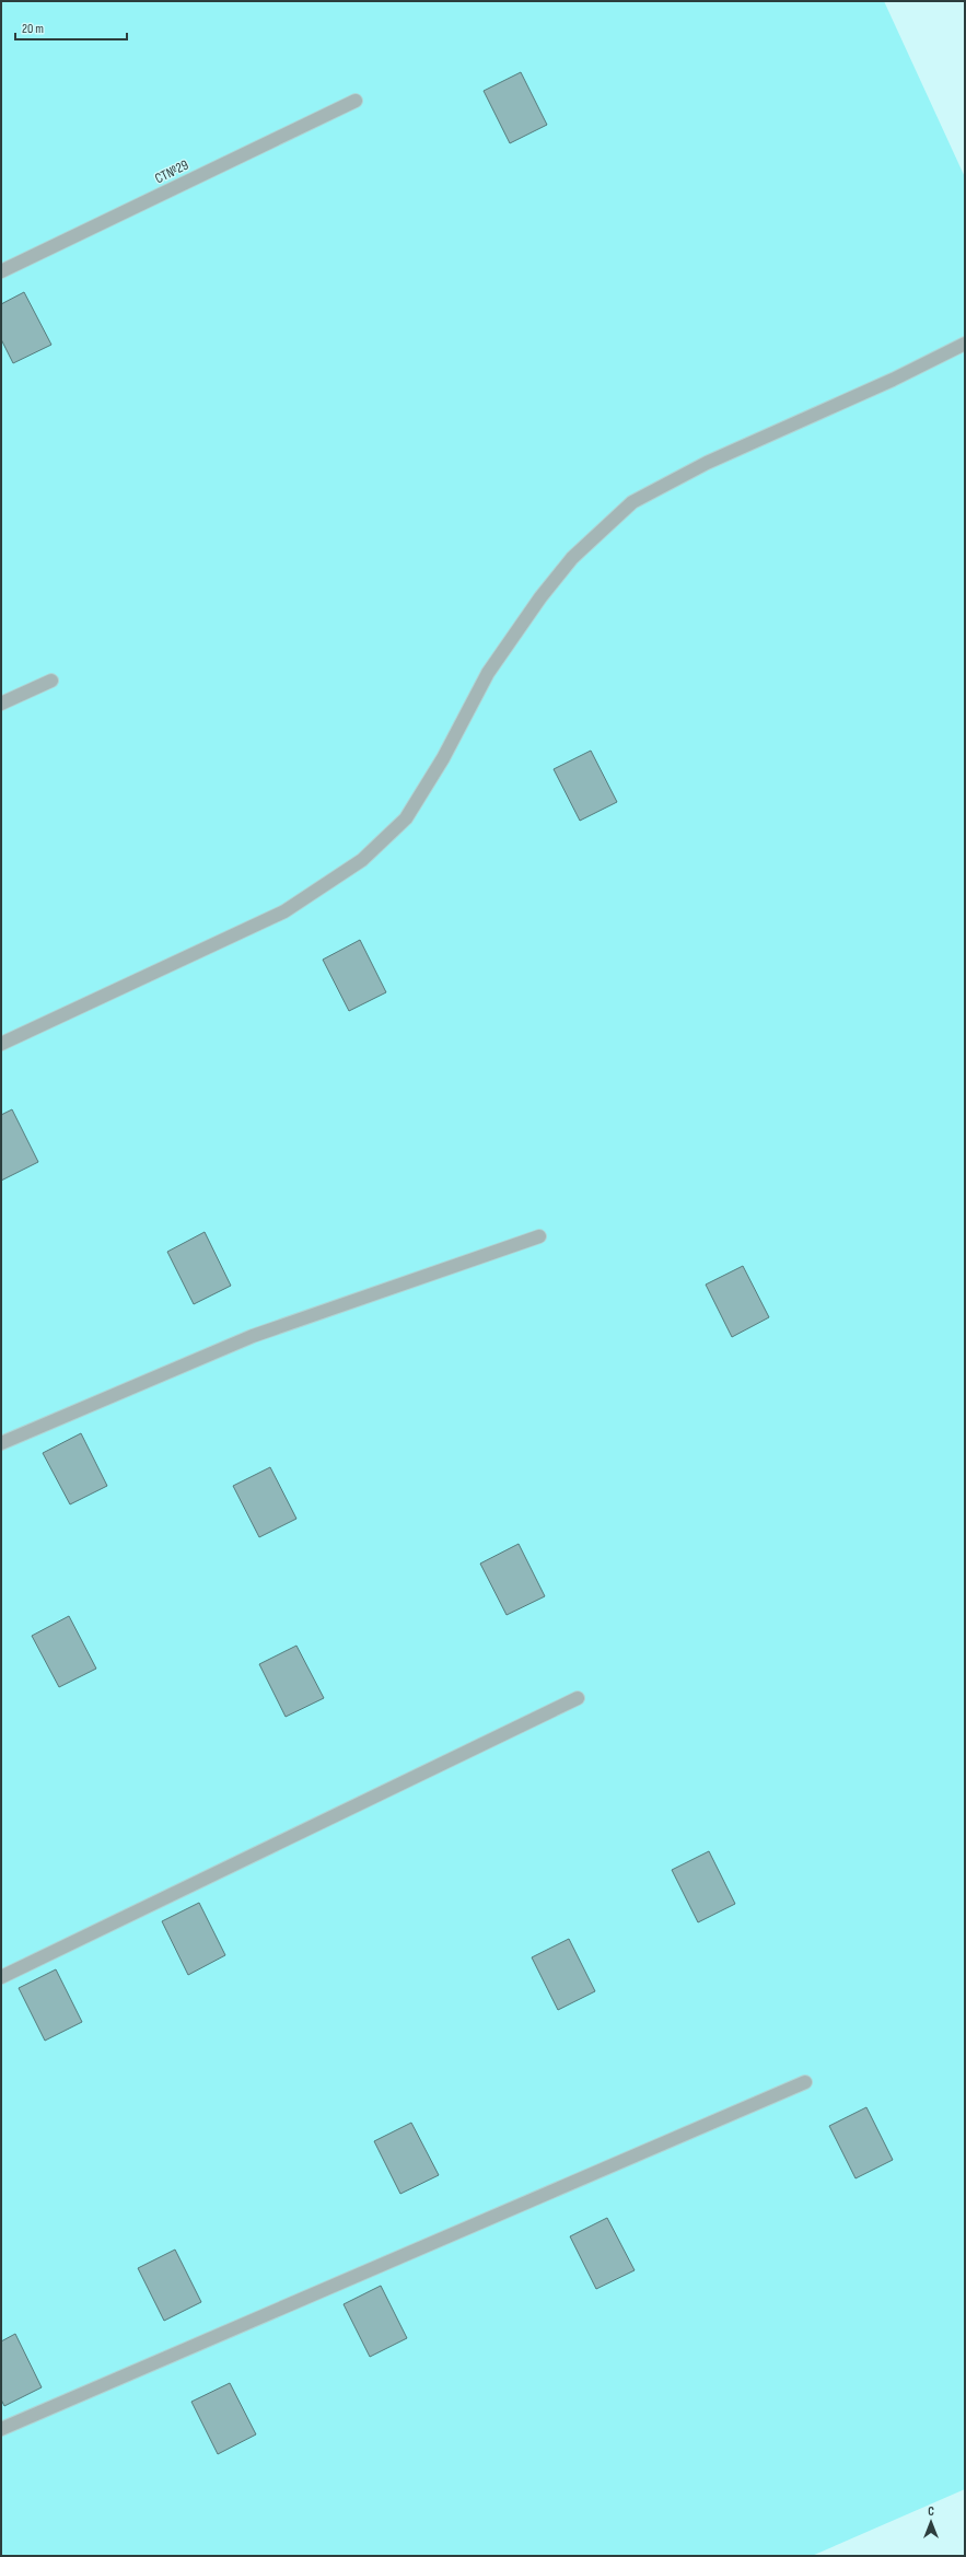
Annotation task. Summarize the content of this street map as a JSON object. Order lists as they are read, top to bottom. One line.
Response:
{"streets":{"street":["СТ№29"]},"scale_bar":"20 m","north":"top"}
